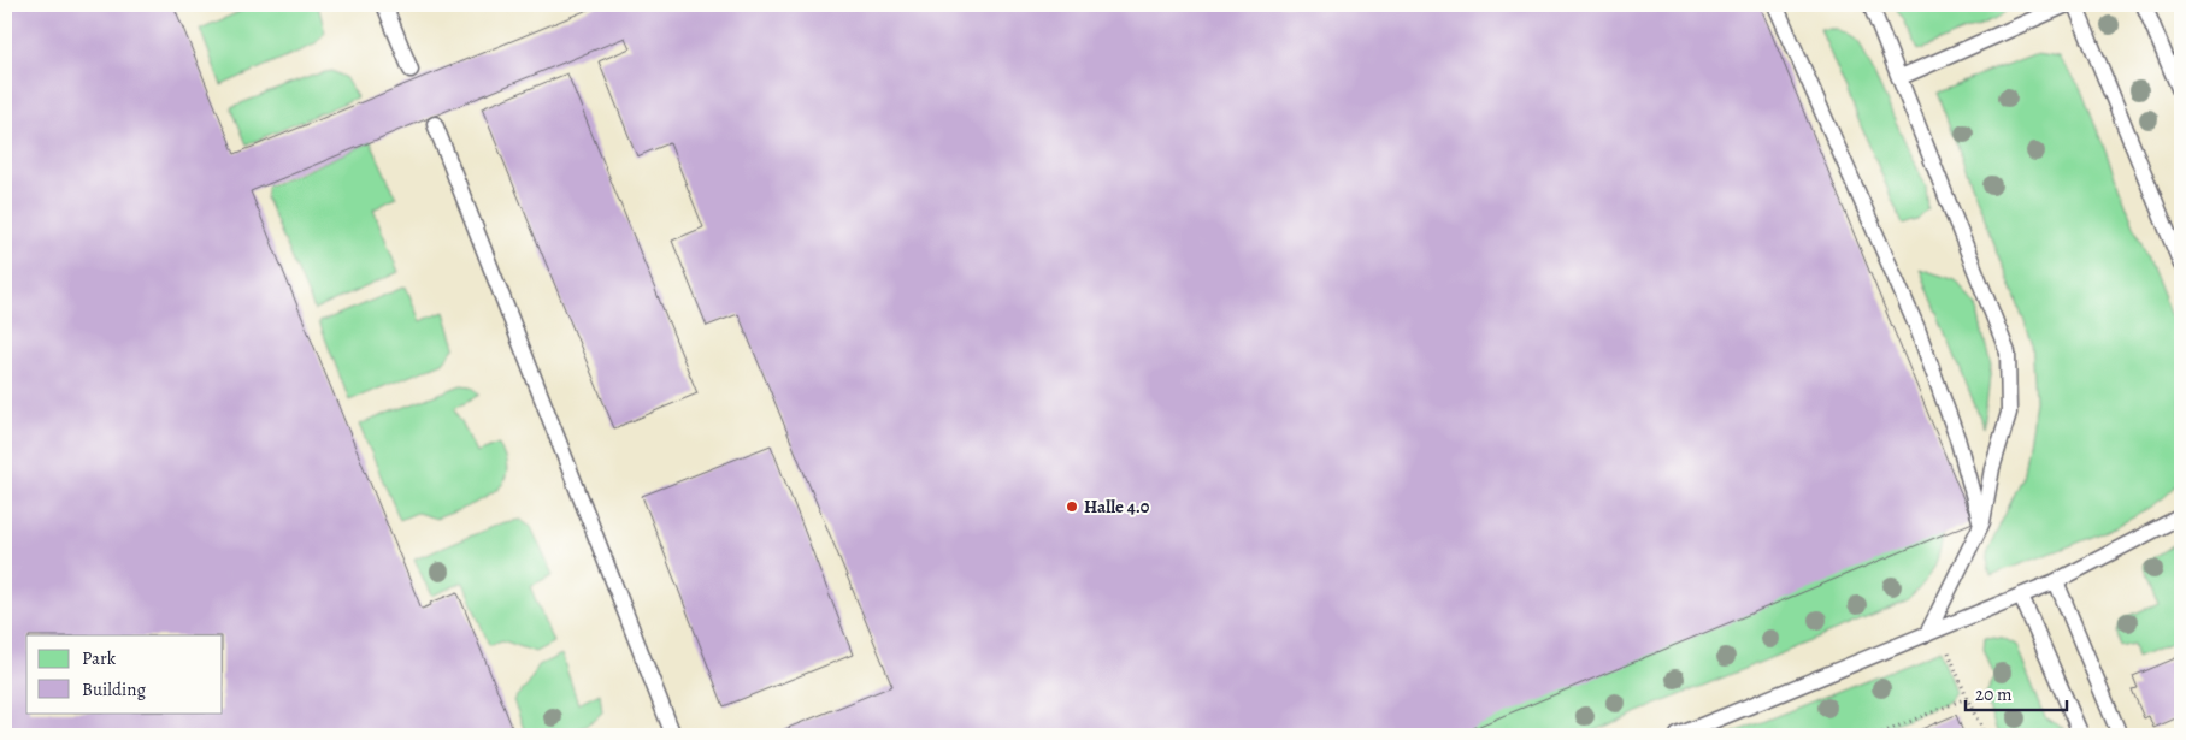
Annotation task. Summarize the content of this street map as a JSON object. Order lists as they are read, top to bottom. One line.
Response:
{"places":["Halle 4.0"],"legend":["Park","Building"],"scale_bar":"20 m"}
